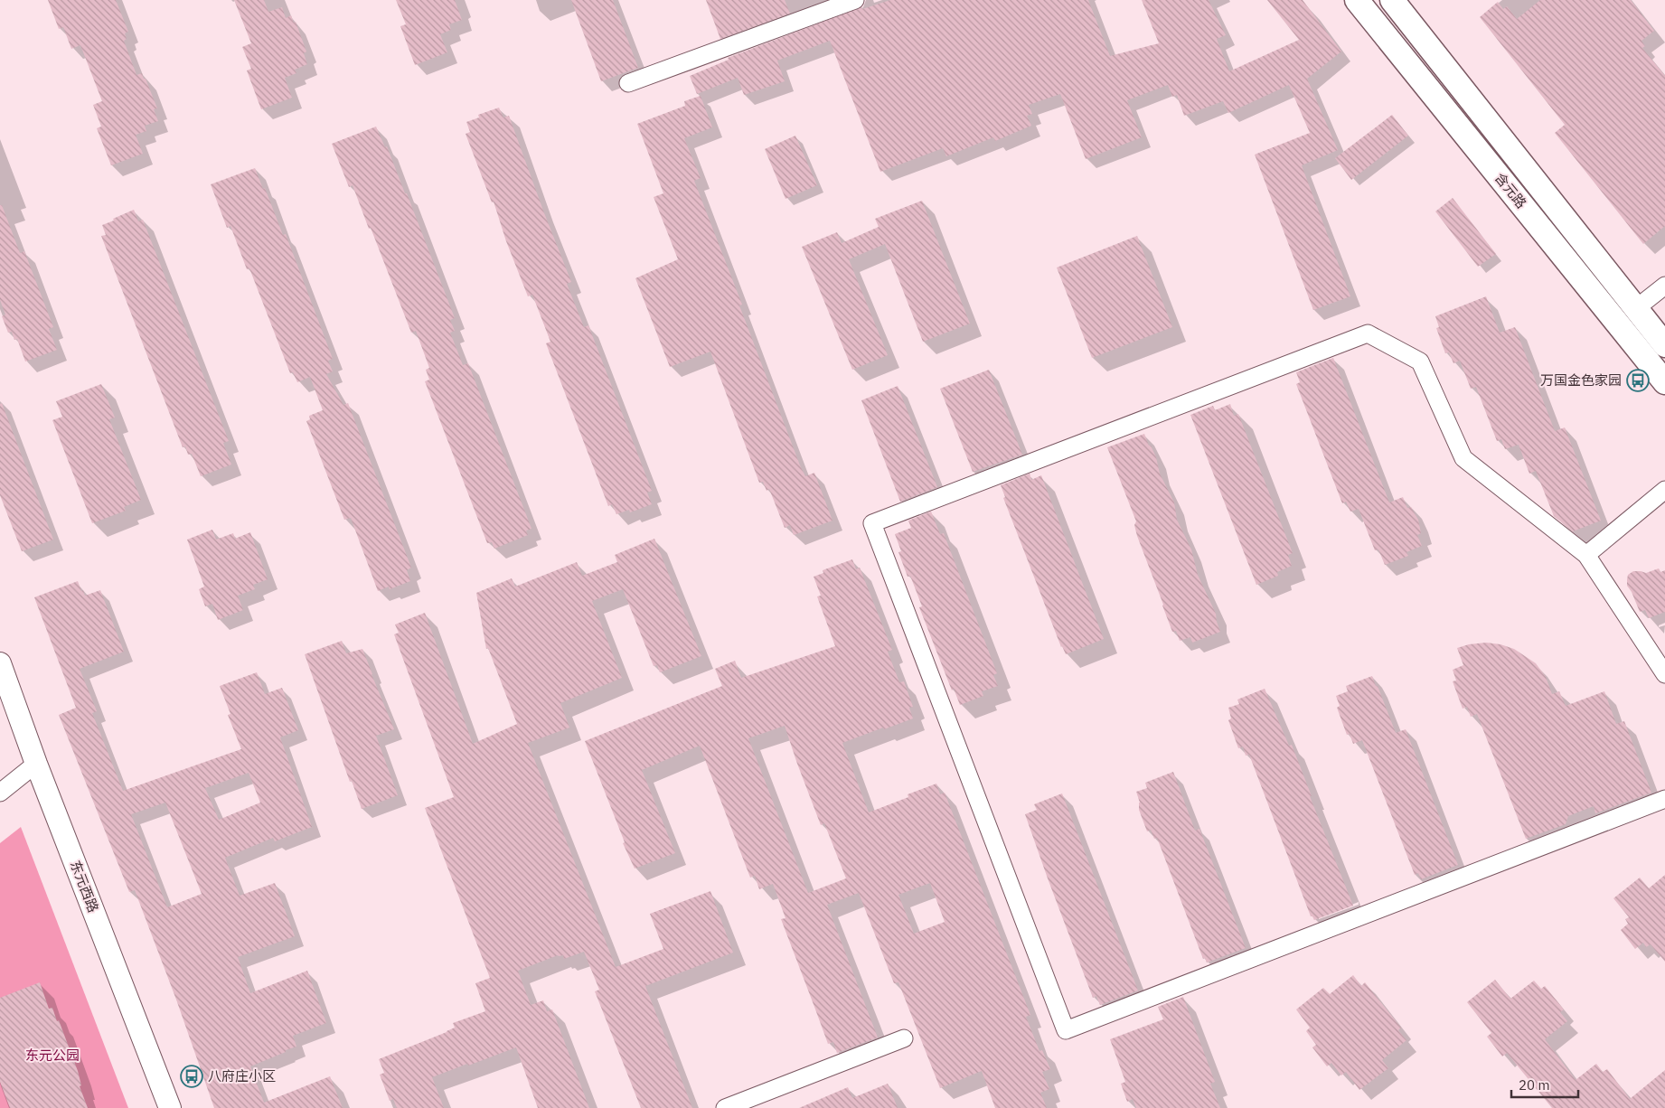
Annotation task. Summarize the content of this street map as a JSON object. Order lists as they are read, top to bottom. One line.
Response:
{"streets":{"main road":["含元路"],"street":["东元西路"]},"parks":["东元公园"],"places":{"bus stop":["万国金色家园","八府庄小区"]},"scale_bar":"20 m"}
